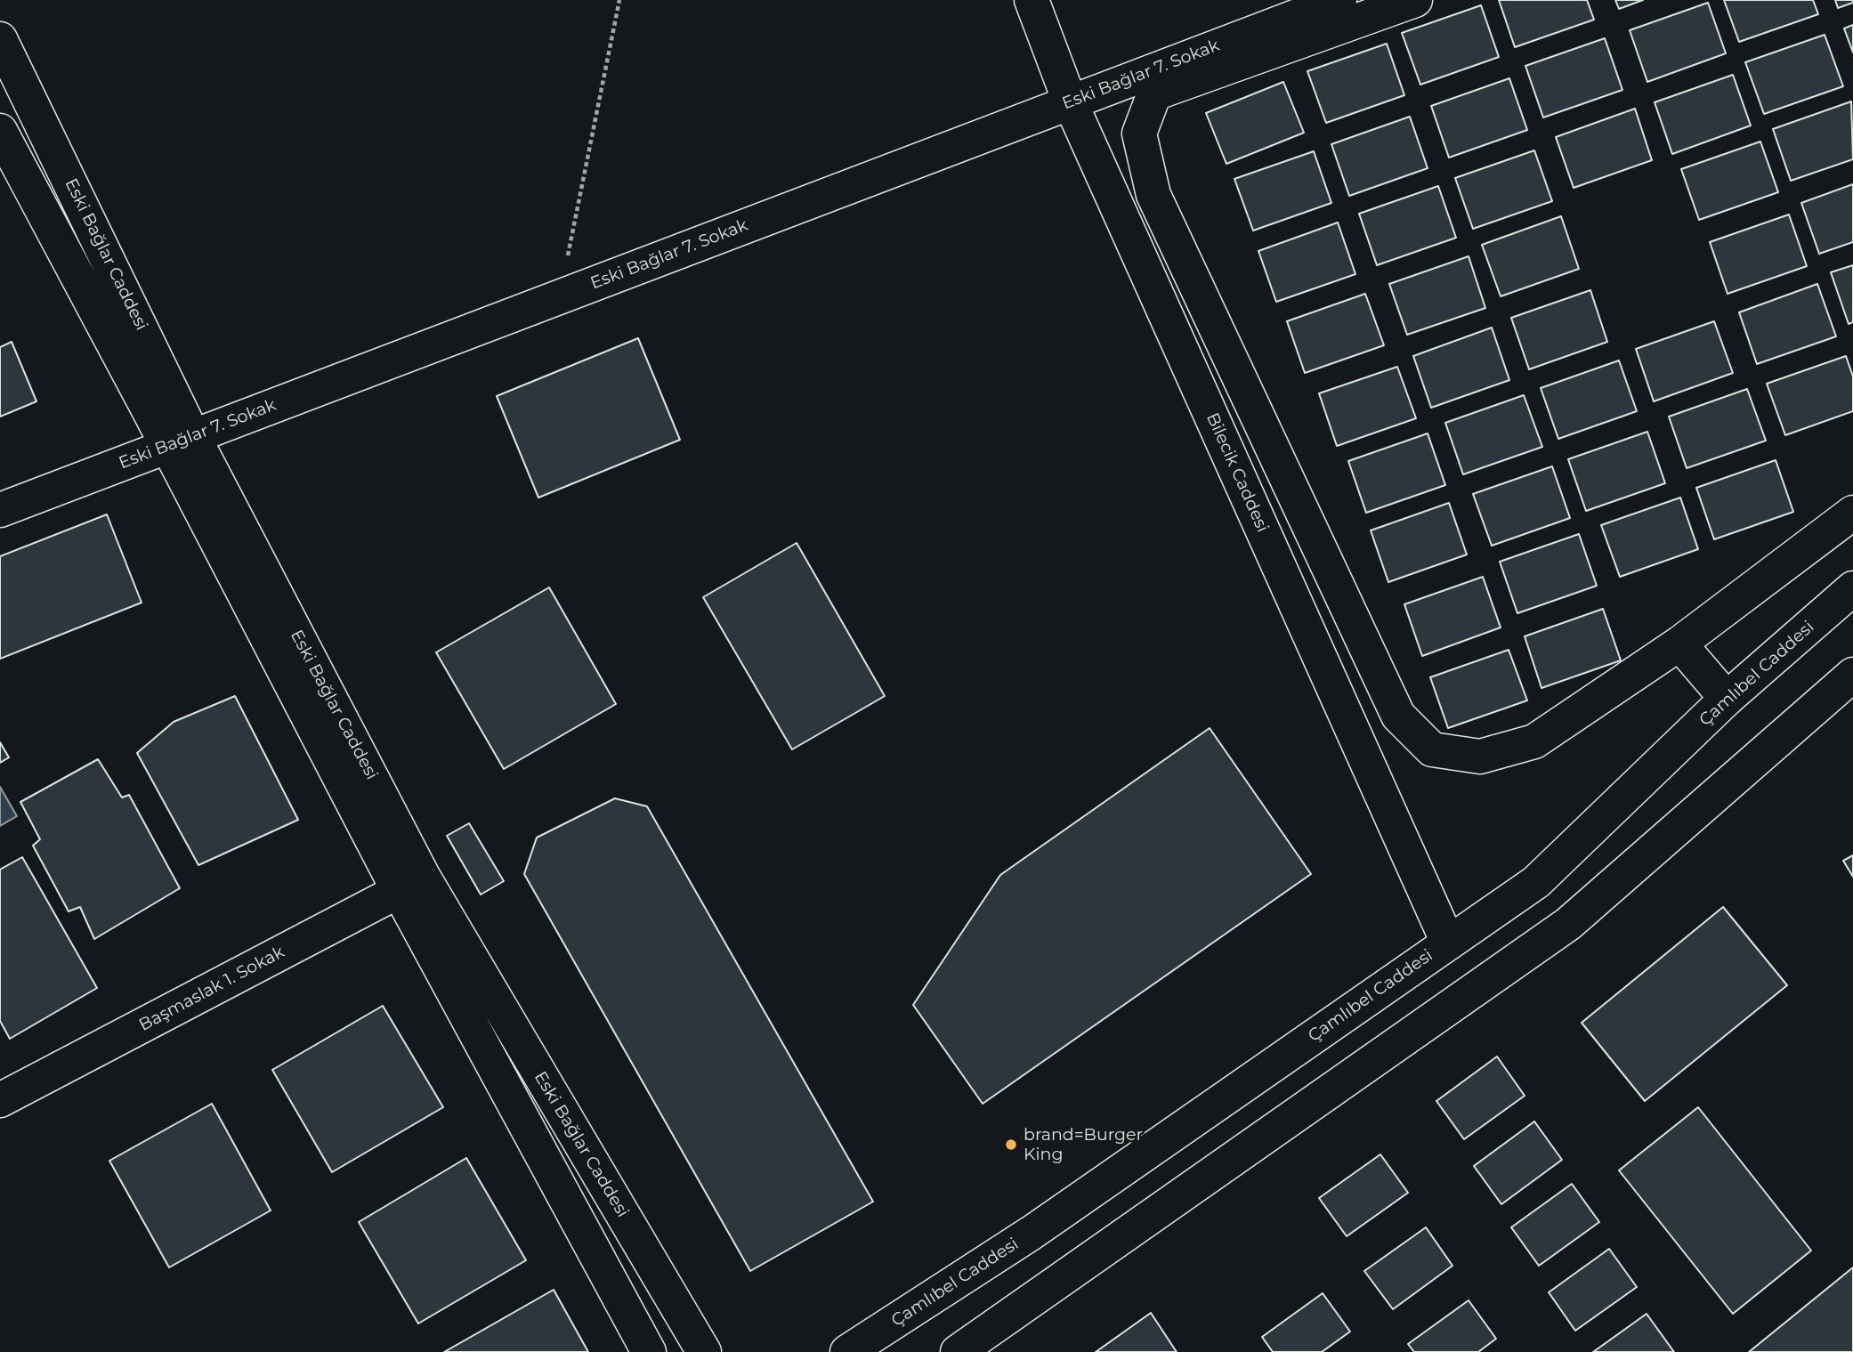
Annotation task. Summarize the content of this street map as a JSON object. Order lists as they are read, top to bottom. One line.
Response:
{"streets":{"street":["Eski Bağlar 7. Sokak","Eski Bağlar Caddesi","Bilecik Caddesi","Çamlıbel Caddesi","Başmaslak 1. Sokak"]},"crossings":[["Eski Bağlar 7. Sokak","Eski Bağlar Caddesi"],["Eski Bağlar 7. Sokak","Bilecik Caddesi"],["Eski Bağlar Caddesi","Başmaslak 1. Sokak"],["Bilecik Caddesi","Çamlıbel Caddesi"]],"places":["brand=Burger King"]}
